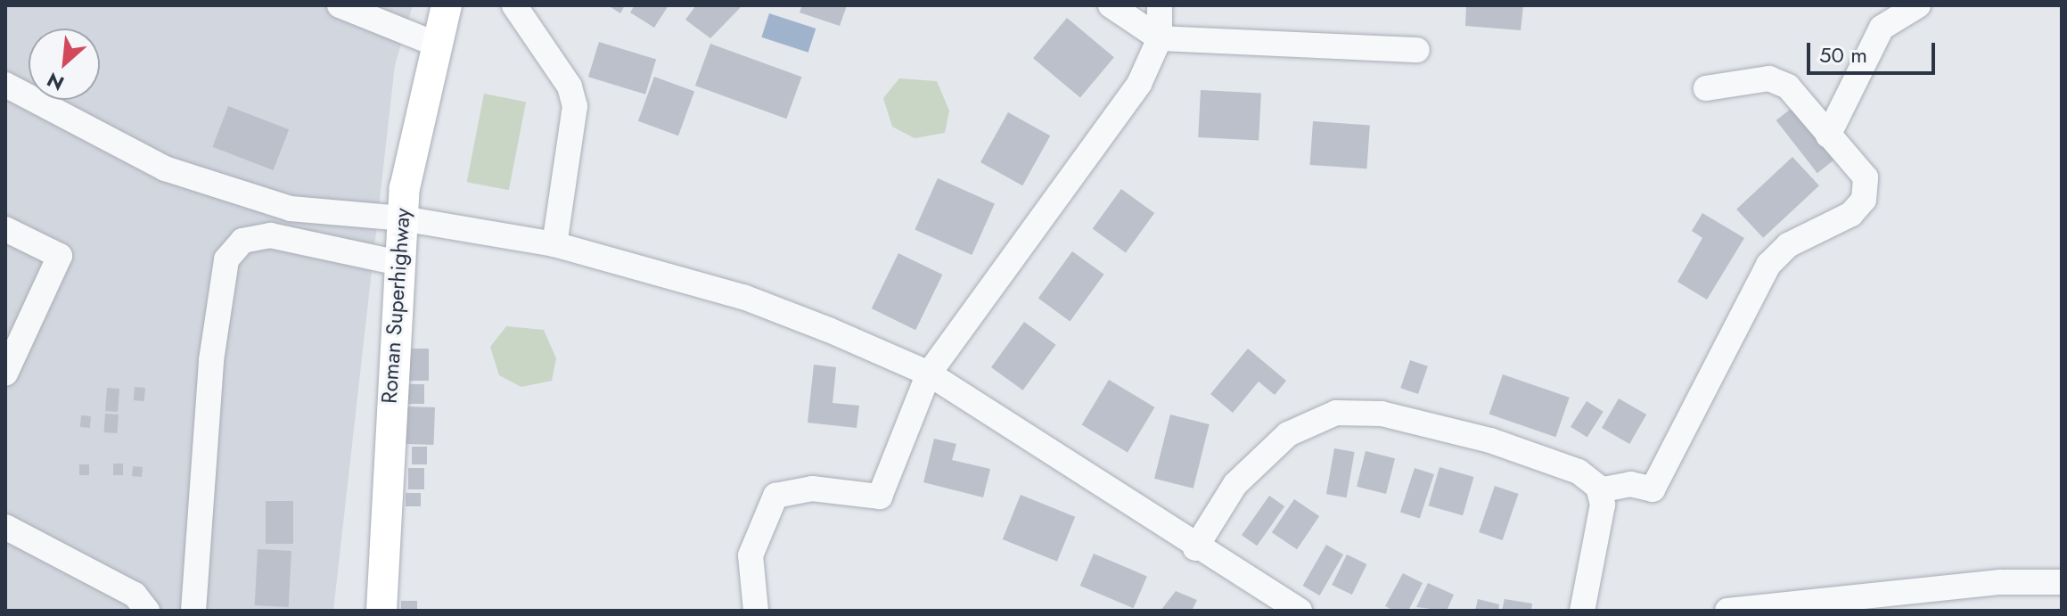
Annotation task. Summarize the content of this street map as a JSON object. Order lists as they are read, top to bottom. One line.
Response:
{"streets":{"main road":["Roman Superhighway"]},"scale_bar":"50 m","north":"bottom left"}
